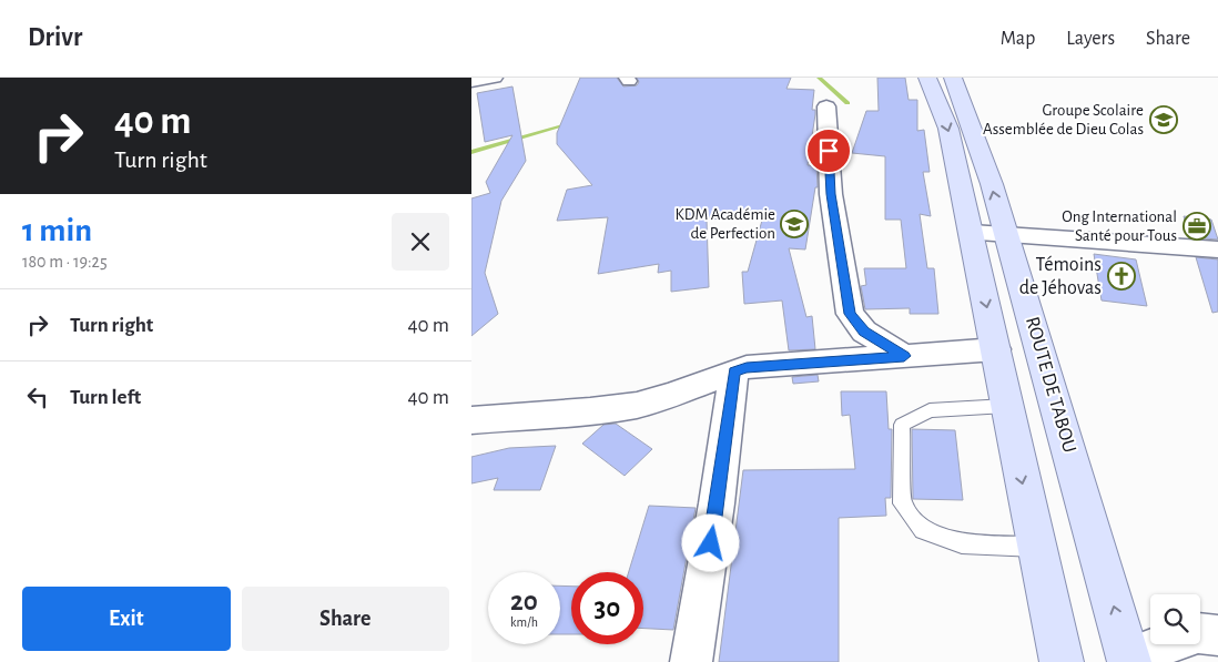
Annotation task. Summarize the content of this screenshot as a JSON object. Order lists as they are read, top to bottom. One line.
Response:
{"streets":{"main road":["ROUTE DE TABOU"]},"places":{"school or university":["Groupe Scolaire Assemblée de Dieu Colas","KDM Académie de Perfection"],"office":["Ong International Santé pour Tous"],"church":["Témoins de Jéhovas"]},"page":{"header":"Drivr","nav":["Map","Layers","Share"],"turn":["40 m","Turn right"],"heading":["1 min","180 m · 19:25"],"list":[{"name":"Turn right","value":"40 m"},{"name":"Turn left","value":"40 m"}],"speed":"20 km/h","limit":"30","buttons":["Exit","Share"]}}
